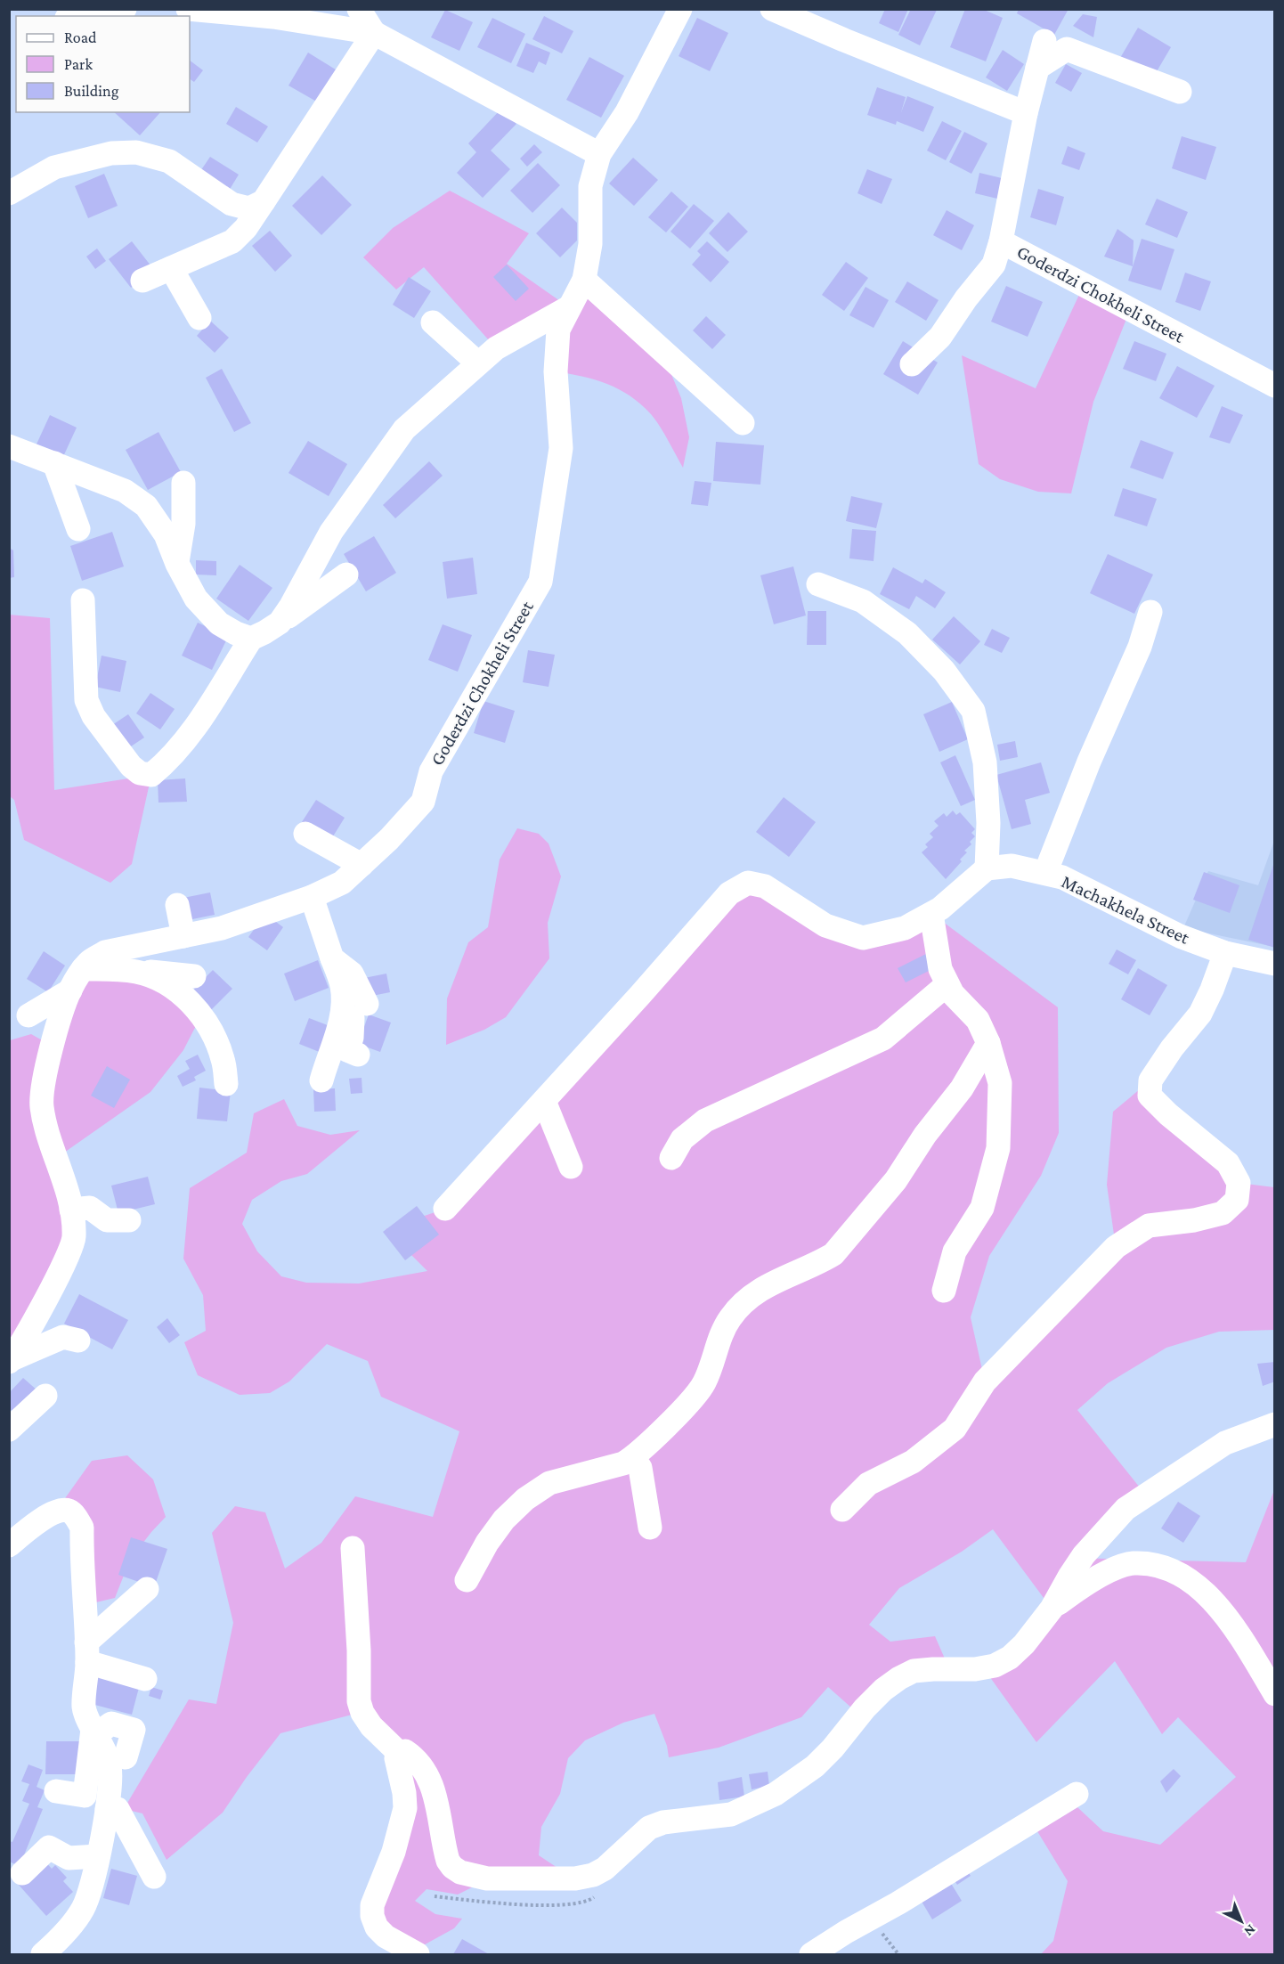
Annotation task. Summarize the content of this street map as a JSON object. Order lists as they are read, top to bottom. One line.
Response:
{"streets":{"street":["Goderdzi Chokheli Street","Machakhela Street"]},"legend":["Road","Park","Building"],"north":"bottom right"}
